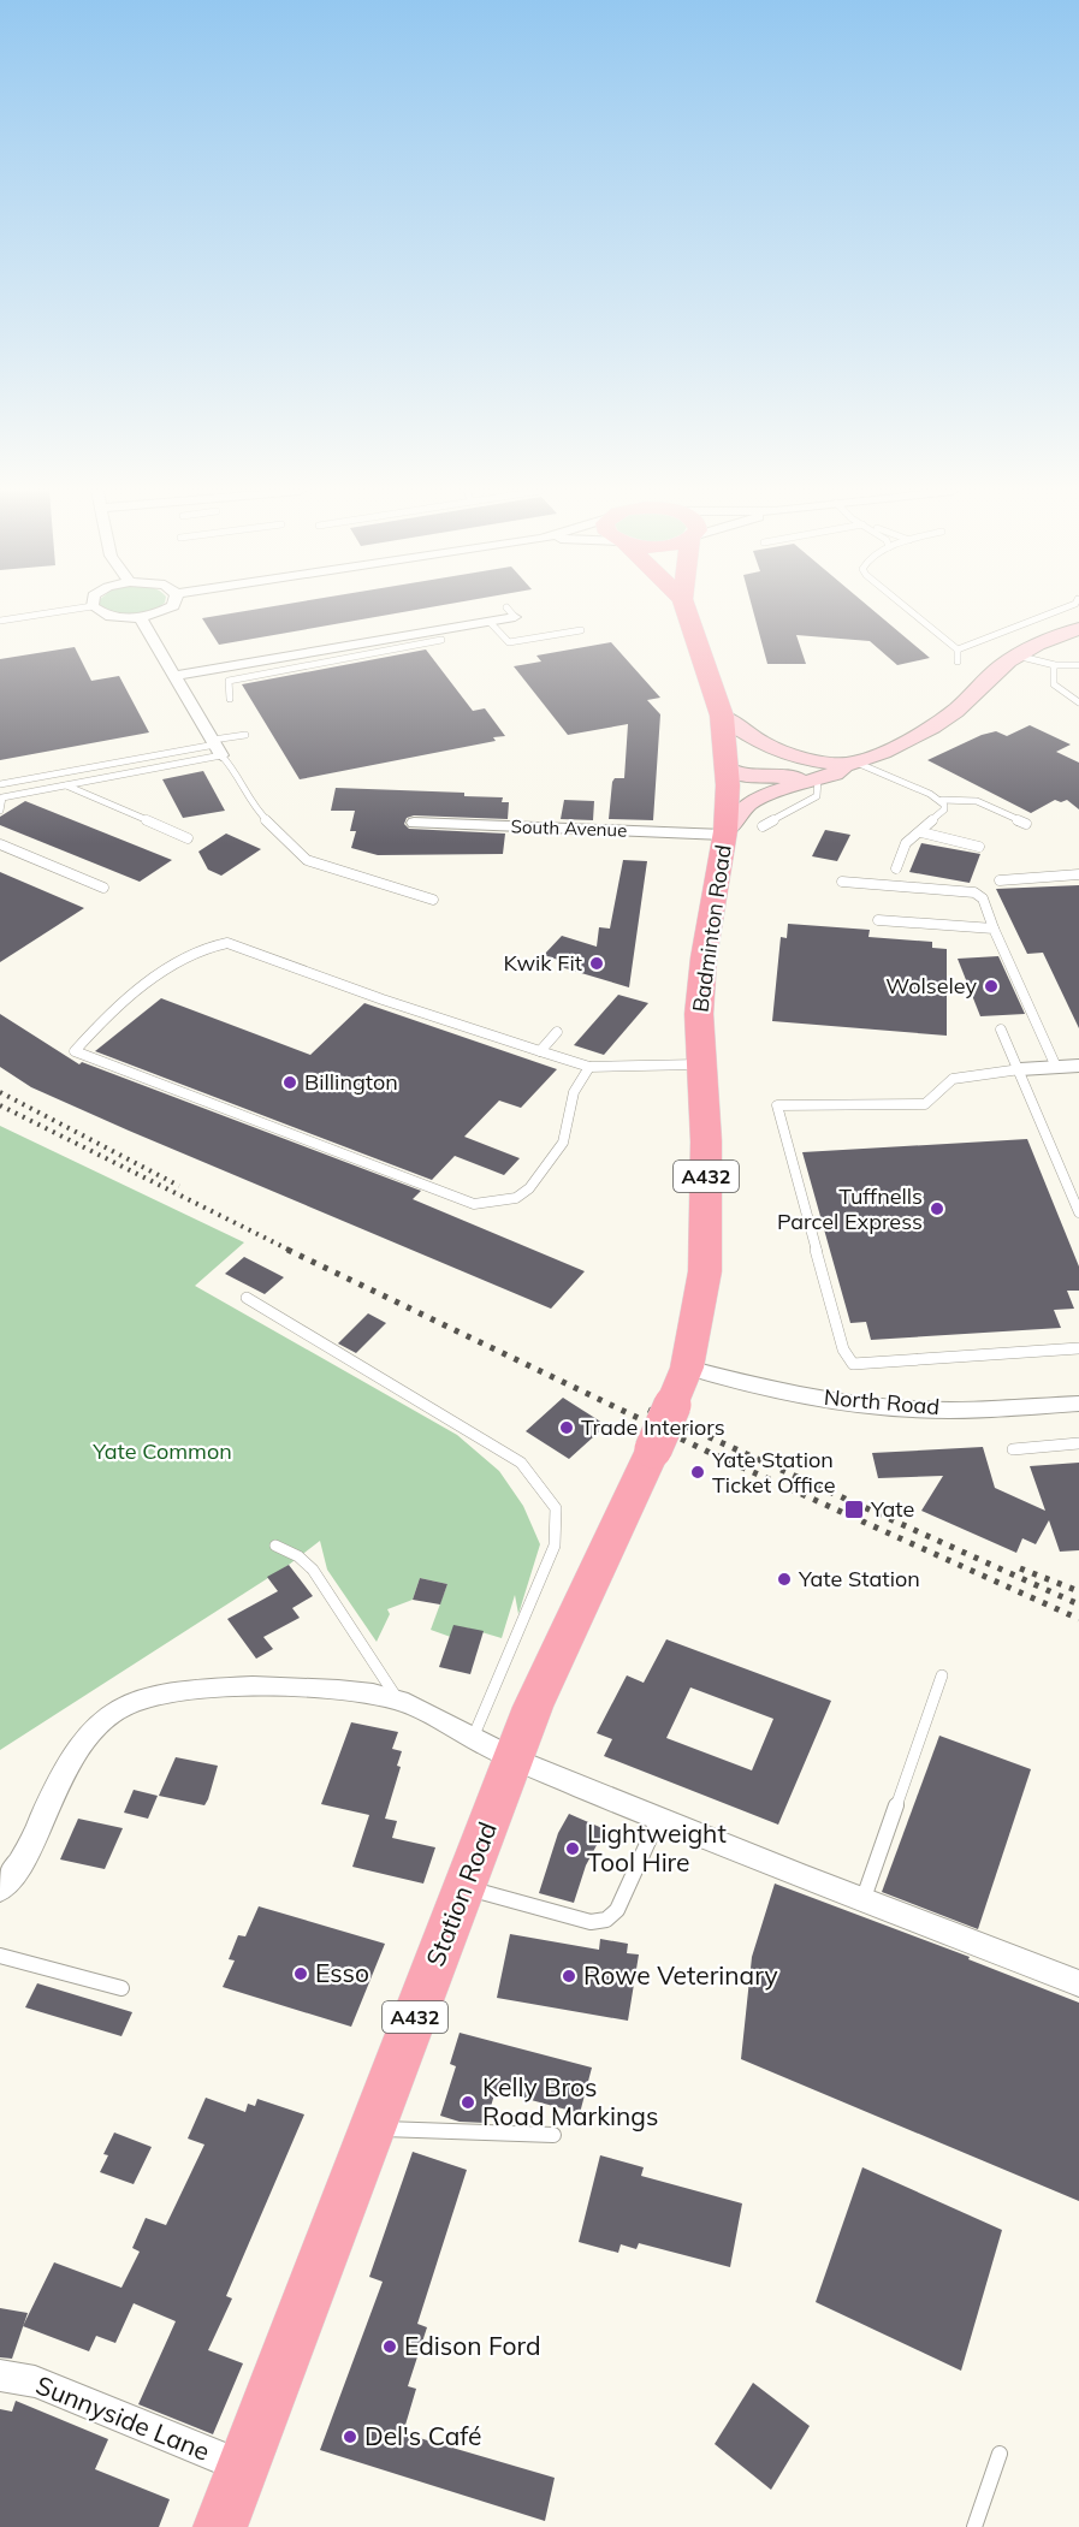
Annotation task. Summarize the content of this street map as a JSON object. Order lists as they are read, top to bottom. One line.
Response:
{"streets":{"main road":["Badminton Road","A432","Station Road"],"street":["South Avenue","North Road","Sunnyside Lane"]},"crossings":[["South Avenue","Badminton Road"],["Badminton Road","North Road"],["Badminton Road","Station Road"],["North Road","Station Road"],["Station Road","Sunnyside Lane"]],"parks":["Yate Common"],"places":{"other":["Kwik Fit","Wolseley","Billington","Tuffnells Parcel Express","Trade Interiors","Yate Station Ticket Office","Yate Station","Lightweight Tool Hire","Esso","Rowe Veterinary","Kelly Bros Road Markings","Edison Ford","Del's Café"],"transit":["Yate"]}}
